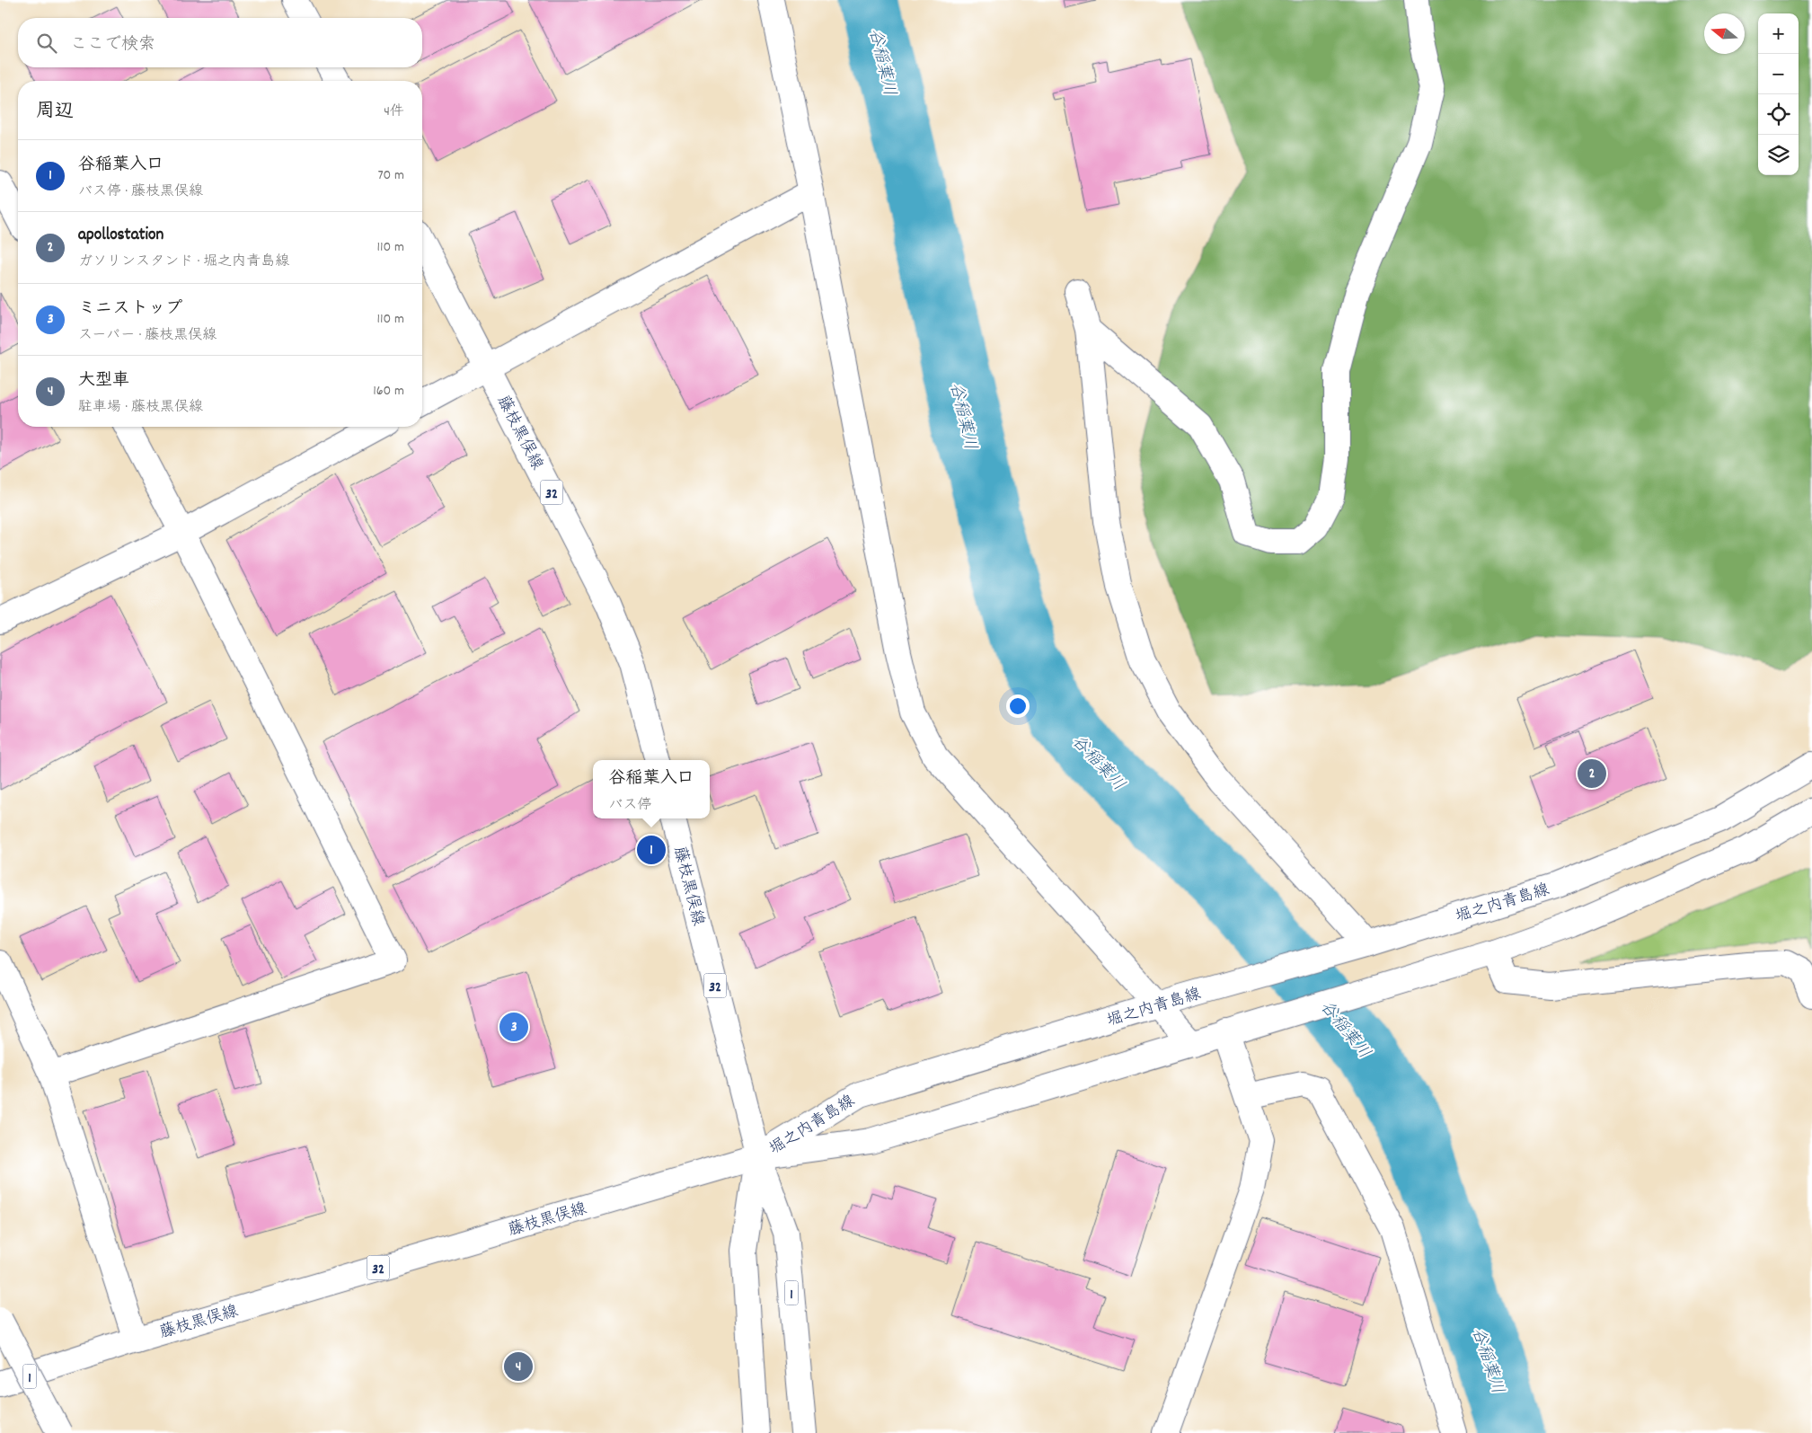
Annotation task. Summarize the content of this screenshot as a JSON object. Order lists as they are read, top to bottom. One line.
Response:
{"streets":{"main road":["藤枝黒俣線","32","堀之内青島線","1"]},"crossings":[["藤枝黒俣線","堀之内青島線"],["藤枝黒俣線","1"],["堀之内青島線","1"]],"water":["谷稲葉川"],"north":"left","page":{"map_buttons":["+","−"],"search":"ここで検索","heading":["周辺","4件"],"list":[{"mark":"1","name":"谷稲葉入口","note":"バス停 · 藤枝黒俣線","value":"70 m"},{"mark":"2","name":"apollostation","note":"ガソリンスタンド · 堀之内青島線","value":"110 m"},{"mark":"3","name":"ミニストップ","note":"スーパー · 藤枝黒俣線","value":"110 m"},{"mark":"4","name":"大型車","note":"駐車場 · 藤枝黒俣線","value":"160 m"}],"pins":["2","1","3","4"],"popup":["谷稲葉入口","バス停"]}}
